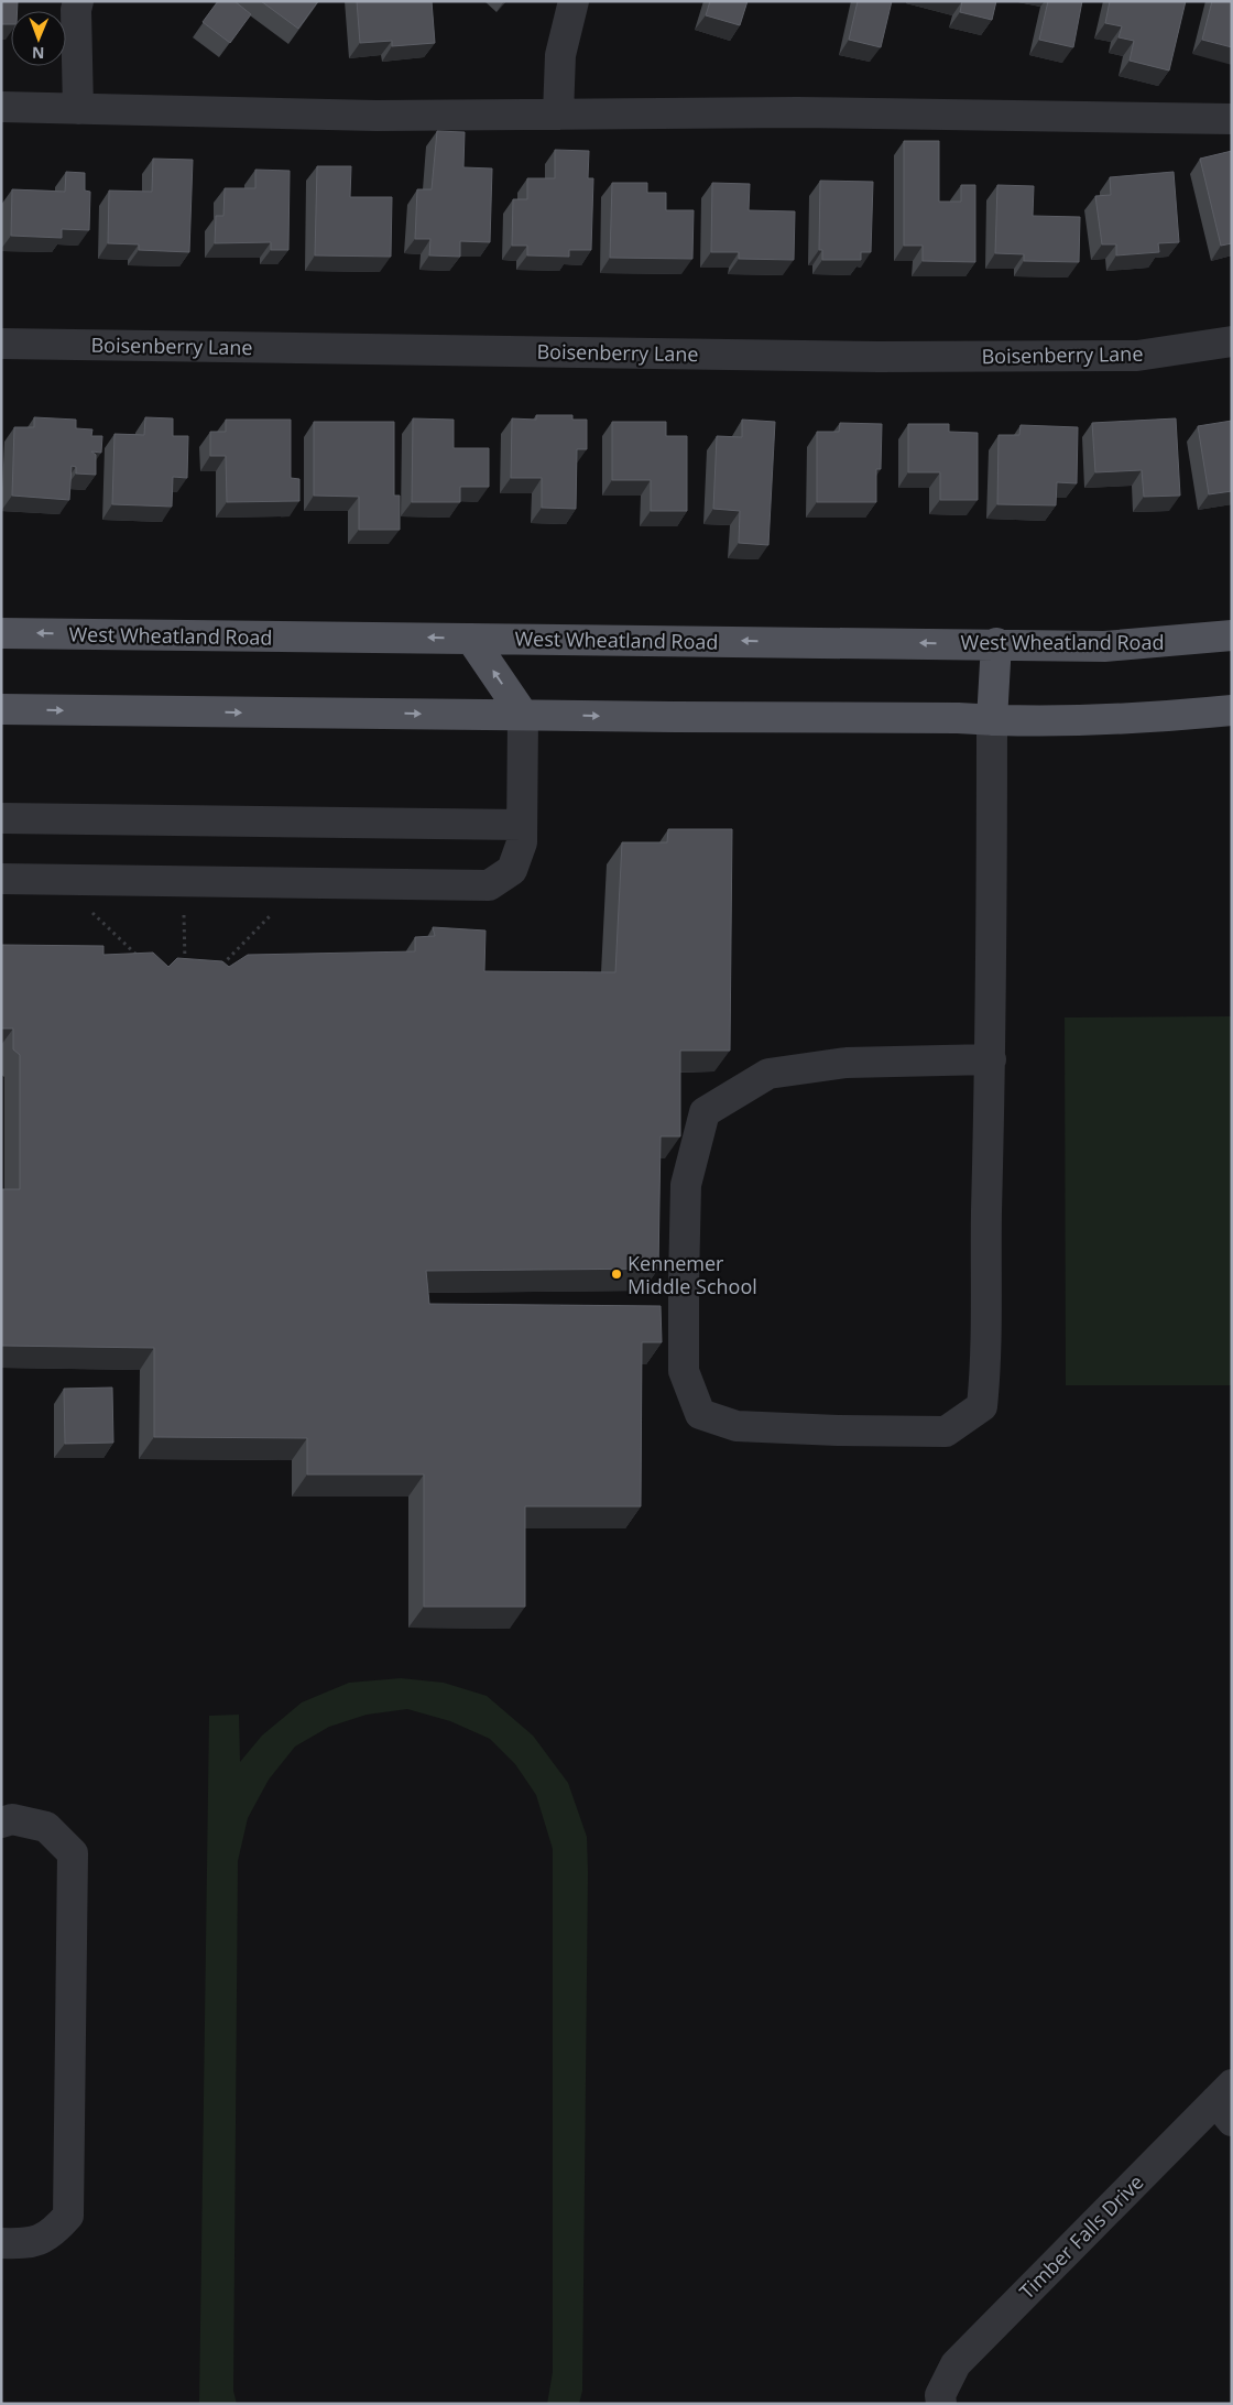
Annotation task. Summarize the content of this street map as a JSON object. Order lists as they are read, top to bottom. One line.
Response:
{"streets":{"main road":["West Wheatland Road"],"street":["Boisenberry Lane","Timber Falls Drive"]},"places":["Kennemer Middle School"],"north":"bottom"}
